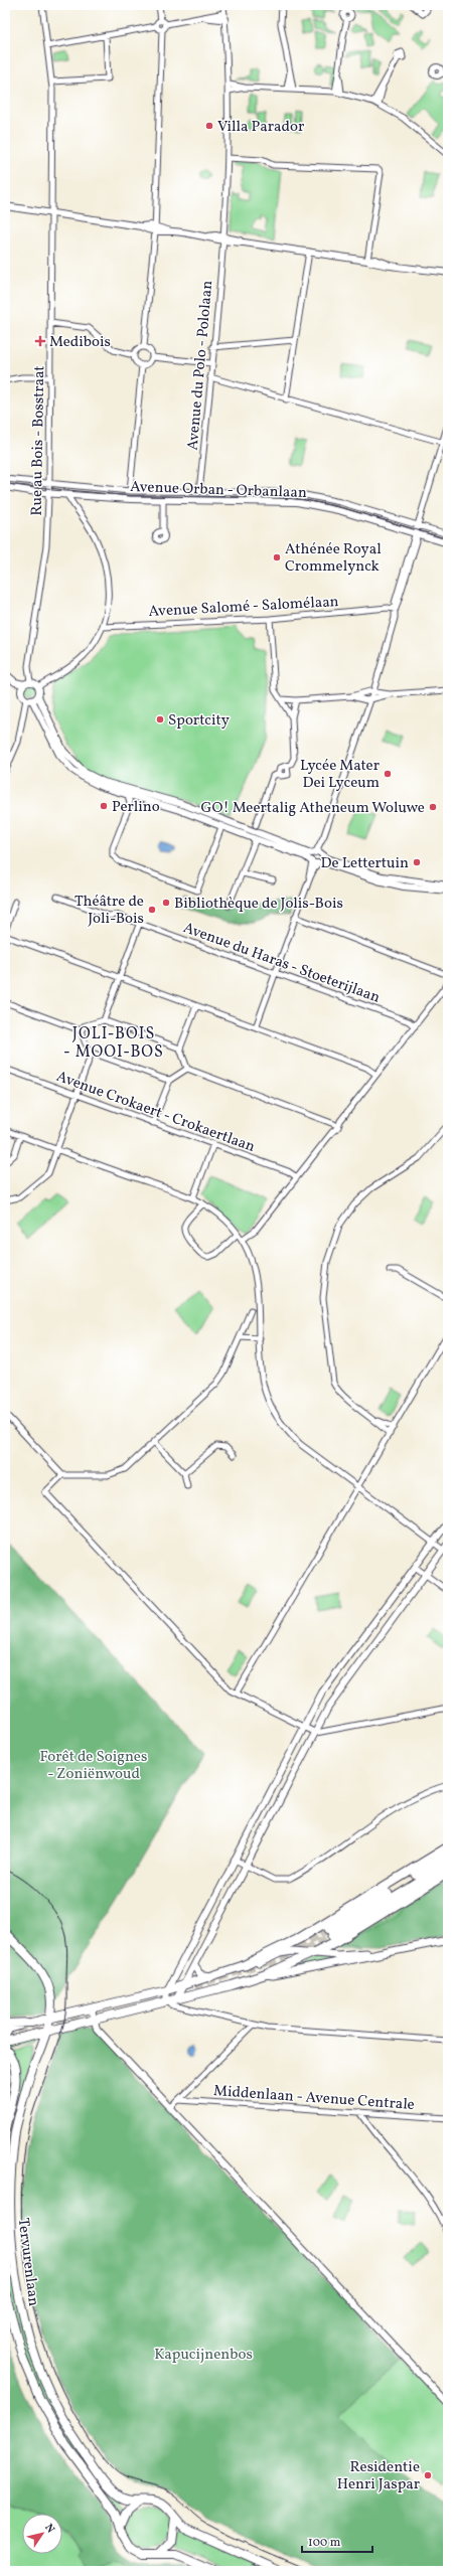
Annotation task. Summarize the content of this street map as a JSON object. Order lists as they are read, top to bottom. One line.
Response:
{"streets":{"main road":["Tervurenlaan"],"street":["Avenue du Polo - Pololaan","Rue au Bois - Bosstraat","Avenue Orban - Orbanlaan","Avenue Salomé - Salomélaan","Avenue du Haras - Stoeterijlaan","Avenue Crokaert - Crokaertlaan","Middenlaan - Avenue Centrale"]},"crossings":[["Avenue du Polo - Pololaan","Avenue Orban - Orbanlaan"],["Rue au Bois - Bosstraat","Avenue Orban - Orbanlaan"]],"districts":["JOLI-BOIS - MOOI-BOS"],"parks":["Forêt de Soignes - Zoniënwoud","Kapucijnenbos"],"places":{"other":["Villa Parador","Athénée Royal Crommelynck","Sportcity","Lycée Mater Dei Lyceum","Perlino","GO! Meertalig Atheneum Woluwe","De Lettertuin","Bibliothèque de Jolis-Bois","Théâtre de Joli-Bois","Residentie Henri Jaspar"],"health":["Medibois"]},"scale_bar":"100 m","north":"top right"}
